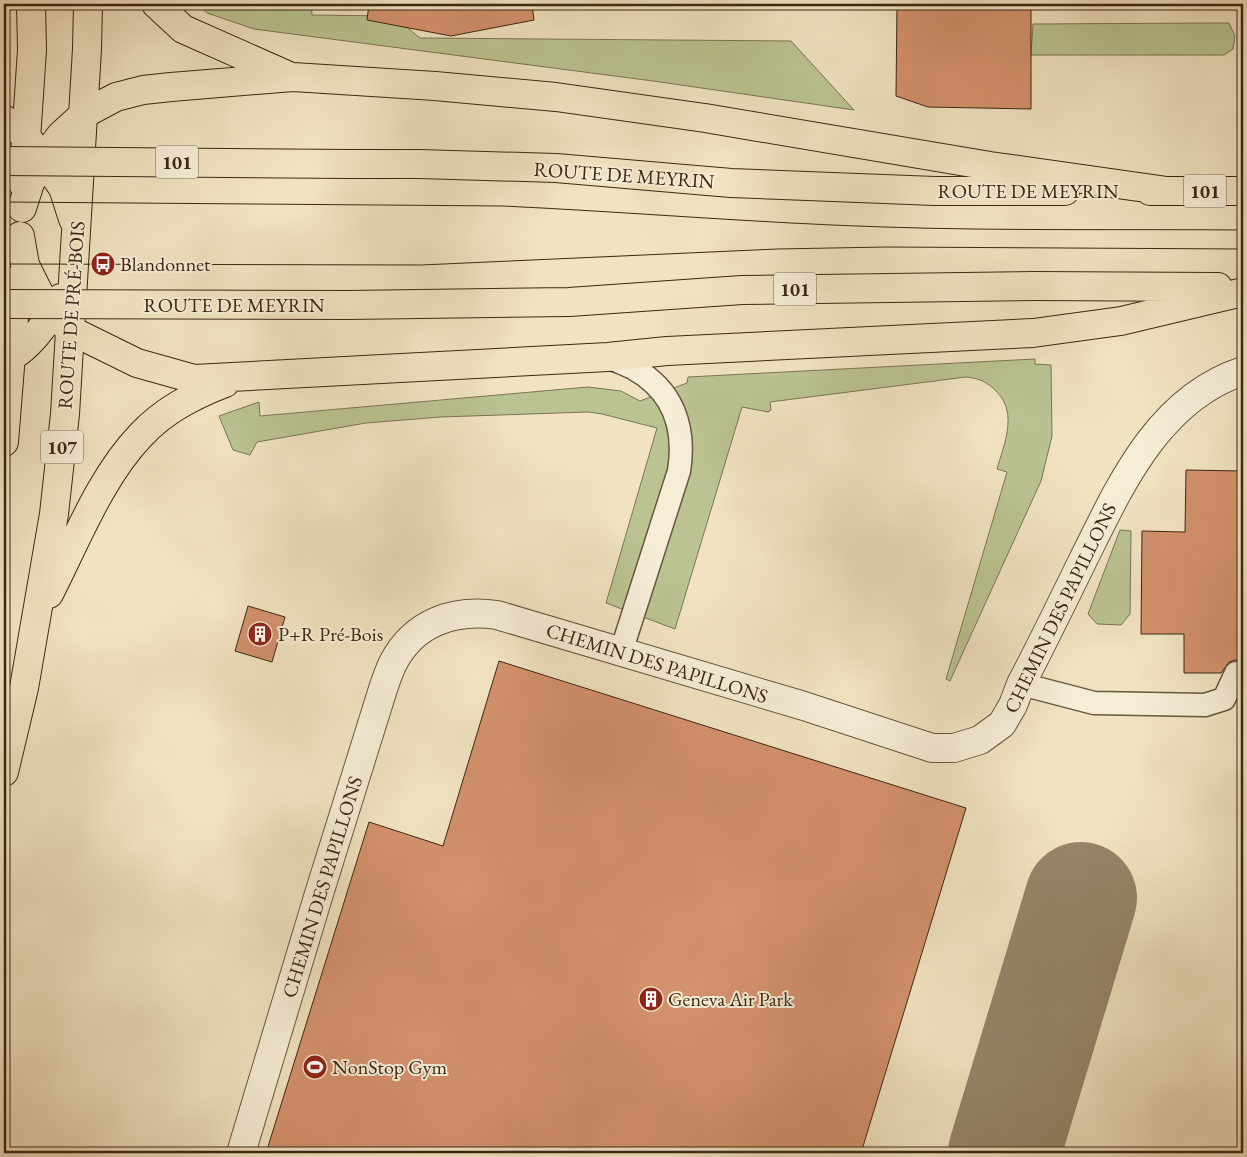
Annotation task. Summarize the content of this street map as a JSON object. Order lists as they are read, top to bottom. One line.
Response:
{"streets":{"main road":["101","ROUTE DE MEYRIN","ROUTE DE PRÉ-BOIS","107"],"street":["CHEMIN DES PAPILLONS"]},"places":{"bus stop":["Blandonnet"],"building":["P+R Pré-Bois","Geneva Air Park"],"sports":["NonStop Gym"]}}
